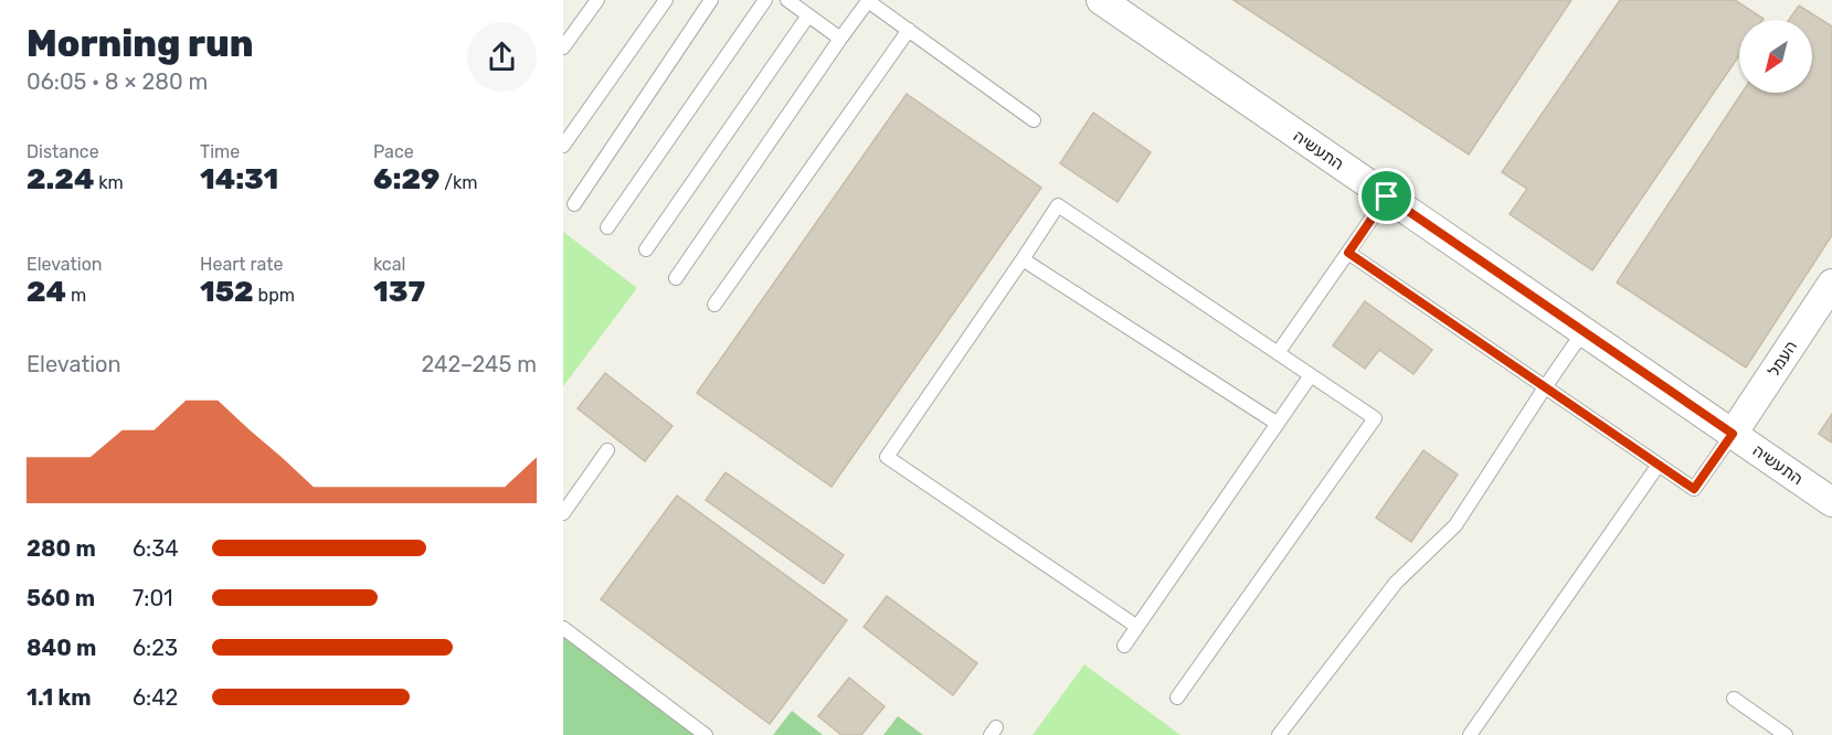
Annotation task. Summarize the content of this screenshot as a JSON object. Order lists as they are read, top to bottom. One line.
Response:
{"streets":{"street":["התעשיה","העמל"]},"crossings":[["התעשיה","העמל"]],"north":"bottom left","page":{"heading":["Morning run","06:05 · 8 × 280 m"],"stats":[["Distance","2.24 km"],["Time","14:31"],["Pace","6:29 /km"],["Elevation","24 m"],["Heart rate","152 bpm"],["kcal","137"]],"chart":["Elevation","242–245 m"],"list":[{"name":"280 m","note":"6:34"},{"name":"560 m","note":"7:01"},{"name":"840 m","note":"6:23"},{"name":"1.1 km","note":"6:42"}]}}
